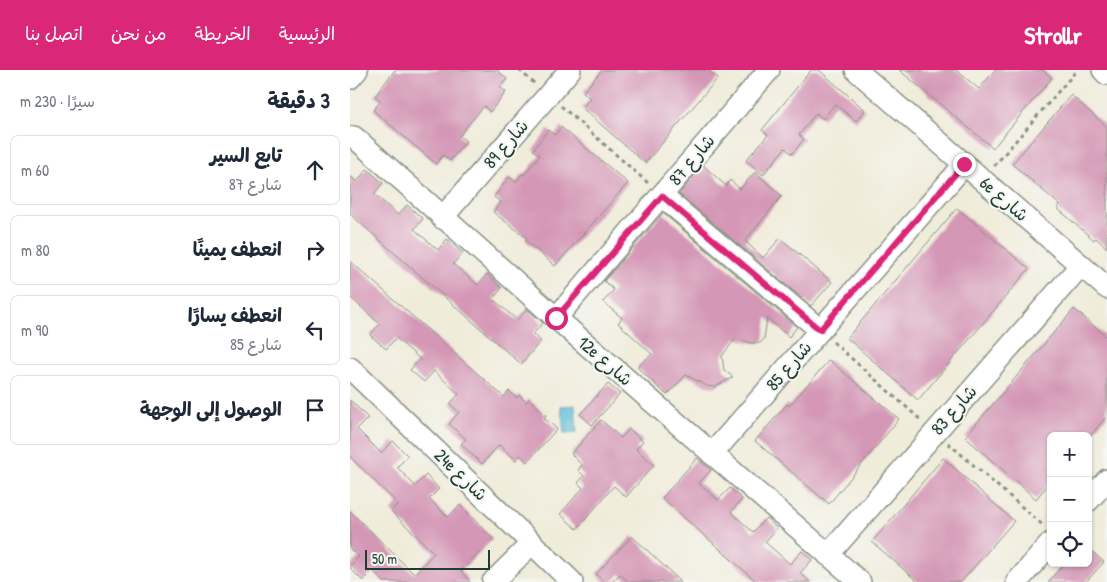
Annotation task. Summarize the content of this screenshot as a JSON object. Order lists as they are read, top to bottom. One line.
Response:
{"streets":{"street":["شارع 89","شارع 87","6e شارع","12e شارع","شارع 85","شارع 83","24e شارع"]},"crossings":[["شارع 89","12e شارع"],["شارع 87","12e شارع"],["6e شارع","شارع 85"],["6e شارع","شارع 83"],["12e شارع","شارع 85"],["12e شارع","شارع 83"]],"scale_bar":"50 m","page":{"header":"Strollr","nav":["الرئيسية","الخريطة","من نحن","اتصل بنا"],"heading":["3 دقيقة","سيرًا · 230 m"],"list":[["تابع السير","شارع 87","60 m"],["انعطف يمينًا","80 m"],["انعطف يسارًا","شارع 85","90 m"],"الوصول إلى الوجهة"],"map_buttons":["+","−"],"scale":"50 m"}}
